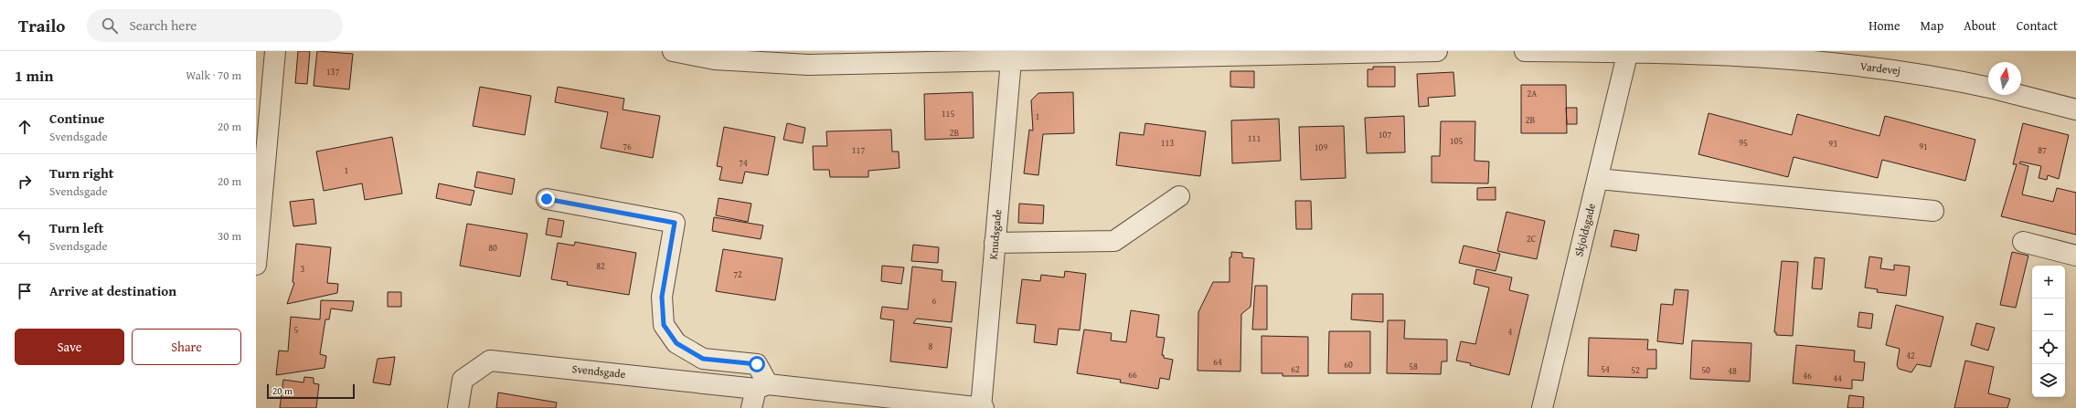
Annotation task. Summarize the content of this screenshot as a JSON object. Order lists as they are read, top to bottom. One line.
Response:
{"streets":{"street":["Vardevej","Skjoldsgade","Knudsgade","Svendsgade"]},"crossings":[["Vardevej","Skjoldsgade"],["Knudsgade","Svendsgade"]],"house_numbers":["137","2A","115","1","2B","2B","107","111","105","113","95","93","76","91","109","117","87","74","1","2C","80","82","3","72","6","5","4","8","42","64","60","58","62","54","52","50","48","66","46","44"],"scale_bar":"20 m","north":"top","page":{"header":"Trailo","search":"Search here","nav":["Home","Map","About","Contact"],"heading":["1 min","Walk · 70 m"],"list":[["Continue","Svendsgade","20 m"],["Turn right","Svendsgade","20 m"],["Turn left","Svendsgade","30 m"],"Arrive at destination"],"map_buttons":["+","−"],"buttons":["Save","Share"],"scale":"20 m"}}
